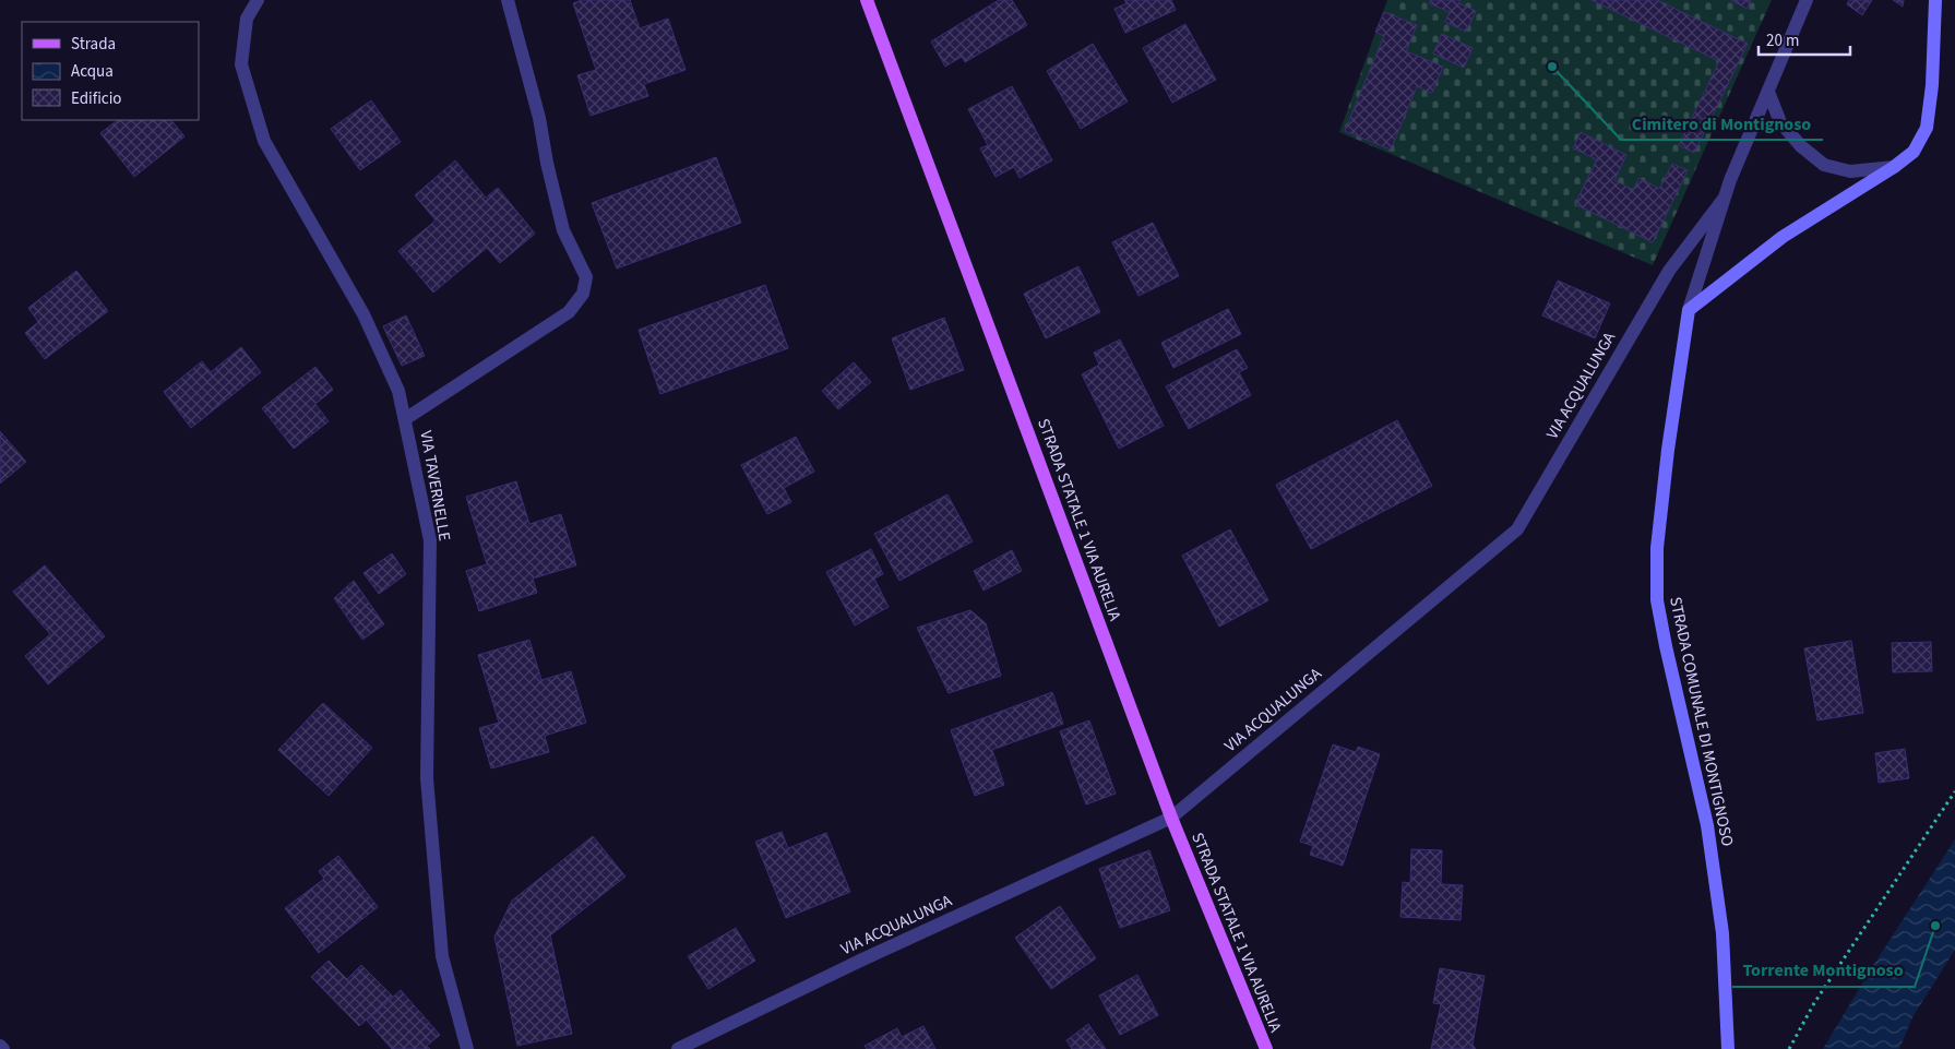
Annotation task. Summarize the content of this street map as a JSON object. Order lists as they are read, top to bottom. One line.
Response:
{"streets":{"main road":["STRADA STATALE 1 VIA AURELIA"],"street":["VIA ACQUALUNGA","VIA TAVERNELLE","STRADA COMUNALE DI MONTIGNOSO"]},"crossings":[["VIA ACQUALUNGA","STRADA STATALE 1 VIA AURELIA"]],"places":["Cimitero di Montignoso","Torrente Montignoso"],"legend":["Strada","Acqua","Edificio"],"scale_bar":"20 m"}
